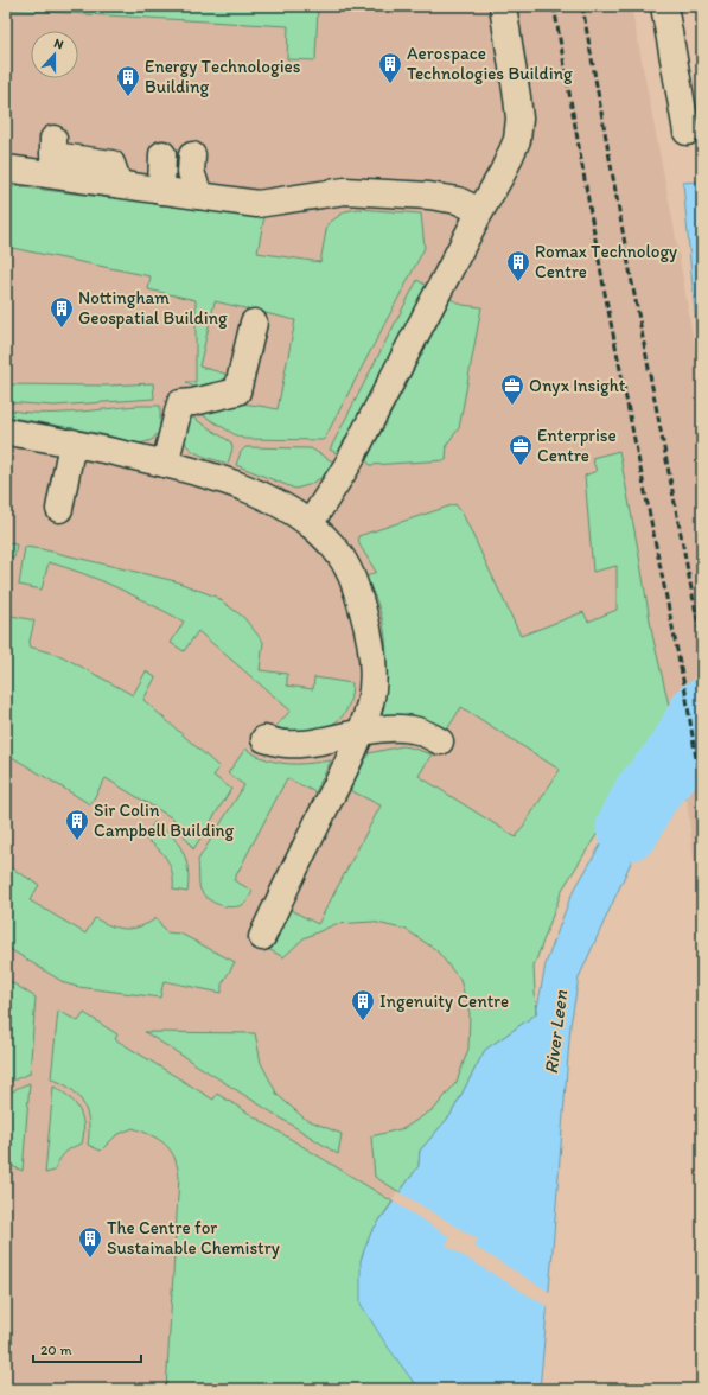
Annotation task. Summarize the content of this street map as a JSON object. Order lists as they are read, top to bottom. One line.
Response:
{"water":["River Leen"],"places":{"building":["Aerospace Technologies Building","Energy Technologies Building","Romax Technology Centre","Nottingham Geospatial Building","Sir Colin Campbell Building","Ingenuity Centre","The Centre for Sustainable Chemistry"],"office":["Onyx Insight","Enterprise Centre"]},"scale_bar":"20 m","north":"top"}
